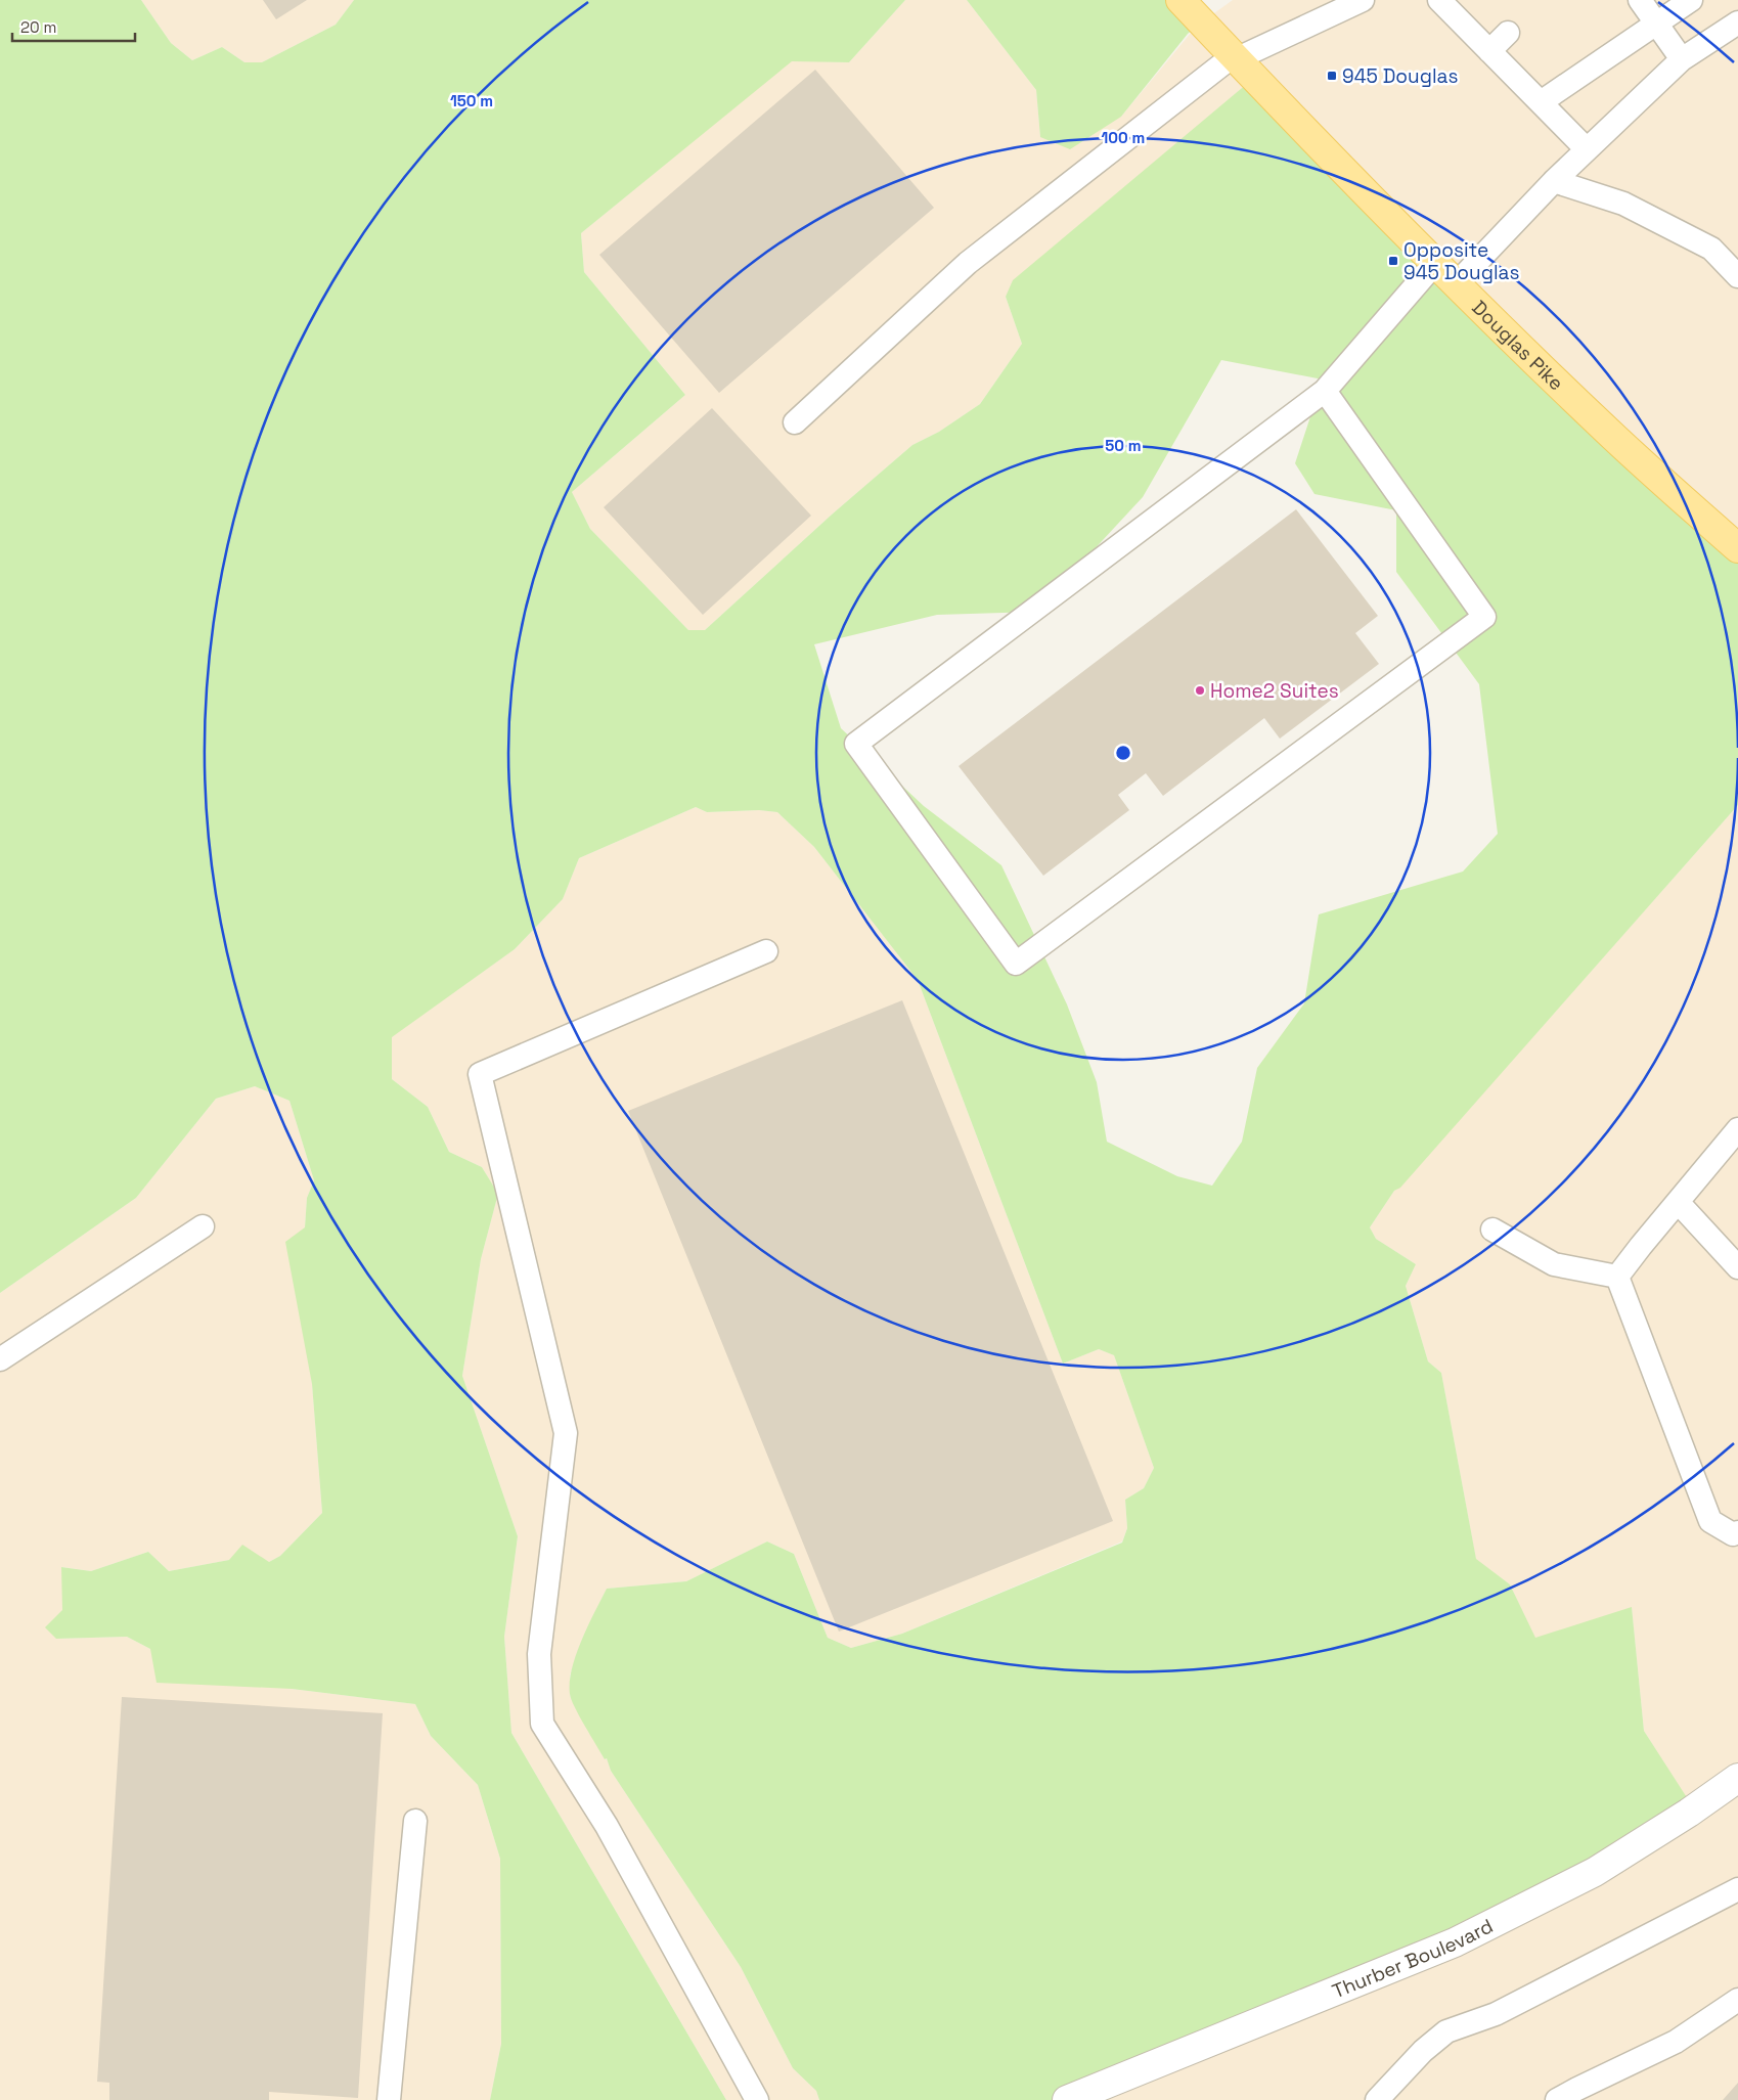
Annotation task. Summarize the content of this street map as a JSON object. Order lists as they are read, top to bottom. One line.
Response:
{"streets":{"main road":["Douglas Pike"],"street":["Thurber Boulevard"]},"places":{"transit":["945 Douglas","Opposite 945 Douglas"],"other":["Home2 Suites"]},"scale_bar":"20 m","rings":["150 m","100 m","50 m"]}
